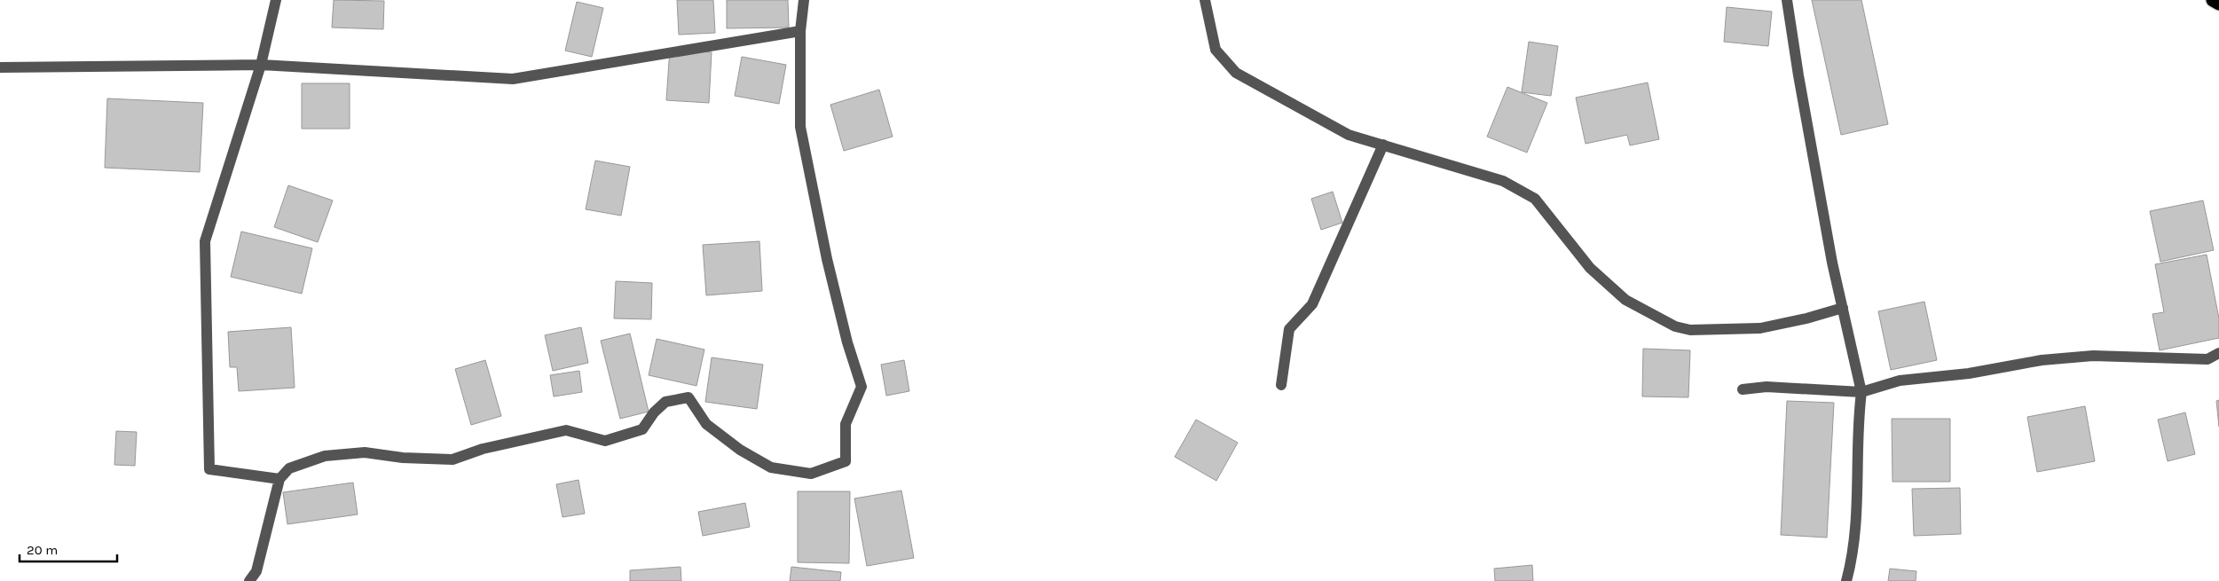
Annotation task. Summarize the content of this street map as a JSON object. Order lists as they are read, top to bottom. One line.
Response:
{"scale_bar":"20 m"}
